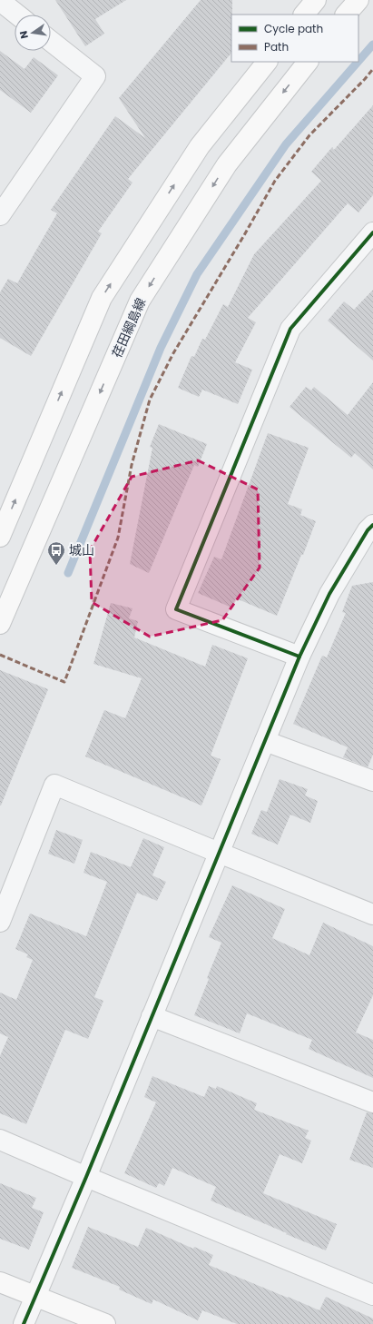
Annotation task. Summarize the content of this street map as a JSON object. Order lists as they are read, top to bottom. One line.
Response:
{"streets":{"main road":["荏田綱島線"]},"places":{"bus stop":["城山"]},"legend":["Cycle path","Path"],"north":"left"}
